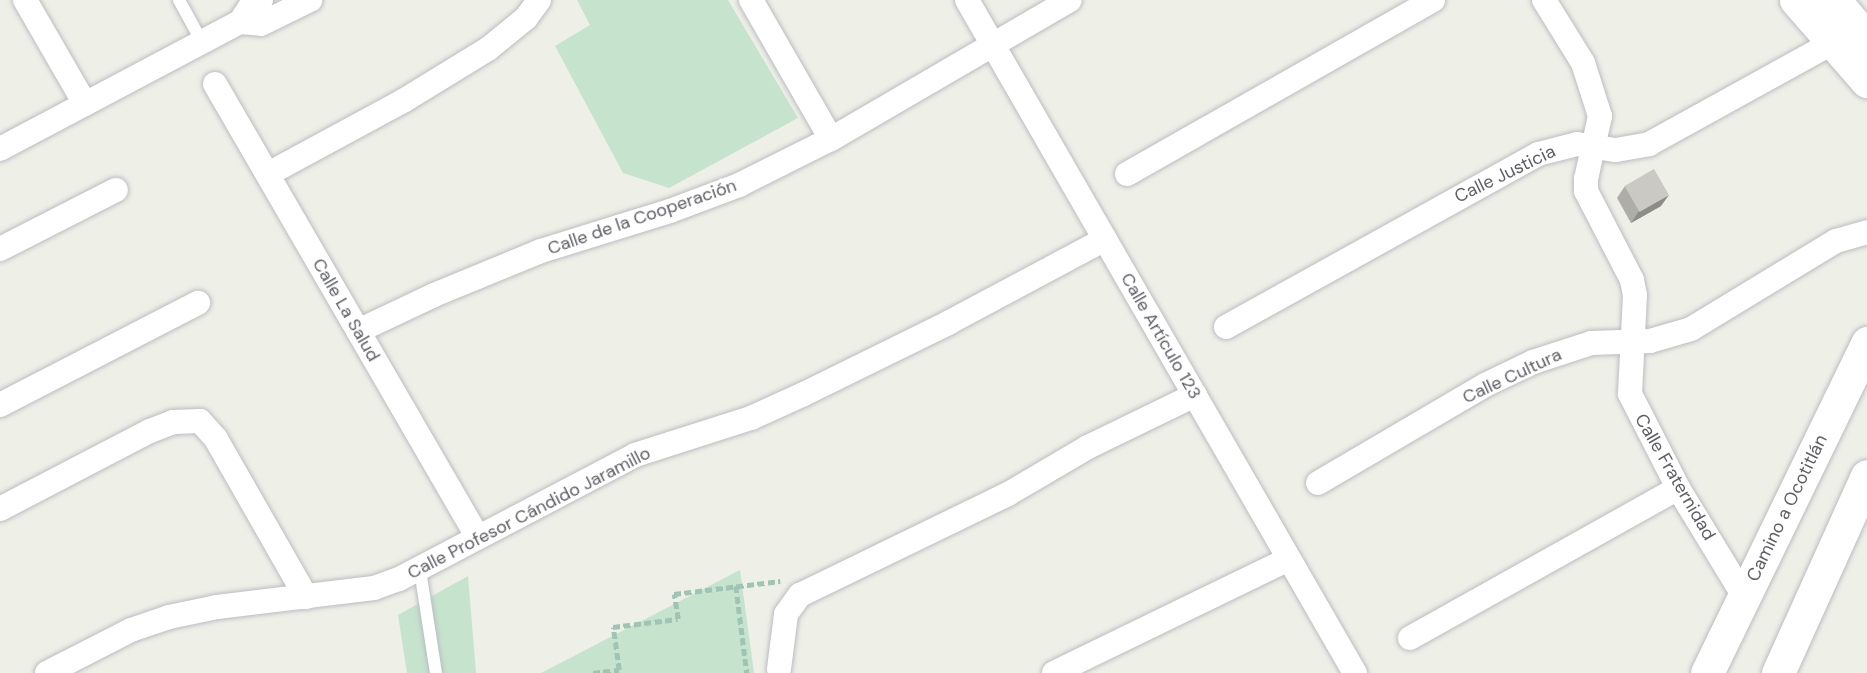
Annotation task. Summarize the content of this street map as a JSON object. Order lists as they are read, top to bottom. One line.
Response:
{"streets":{"main road":["Camino a Ocotitlán"],"street":["Calle Justicia","Calle de la Cooperación","Calle La Salud","Calle Artículo 123","Calle Cultura","Calle Fraternidad","Calle Profesor Cándido Jaramillo"]},"crossings":[["Calle Justicia","Calle Fraternidad"],["Calle de la Cooperación","Calle La Salud"],["Calle de la Cooperación","Calle Artículo 123"],["Calle La Salud","Calle Profesor Cándido Jaramillo"],["Calle Artículo 123","Calle Profesor Cándido Jaramillo"],["Calle Cultura","Calle Fraternidad"],["Calle Fraternidad","Camino a Ocotitlán"]]}
